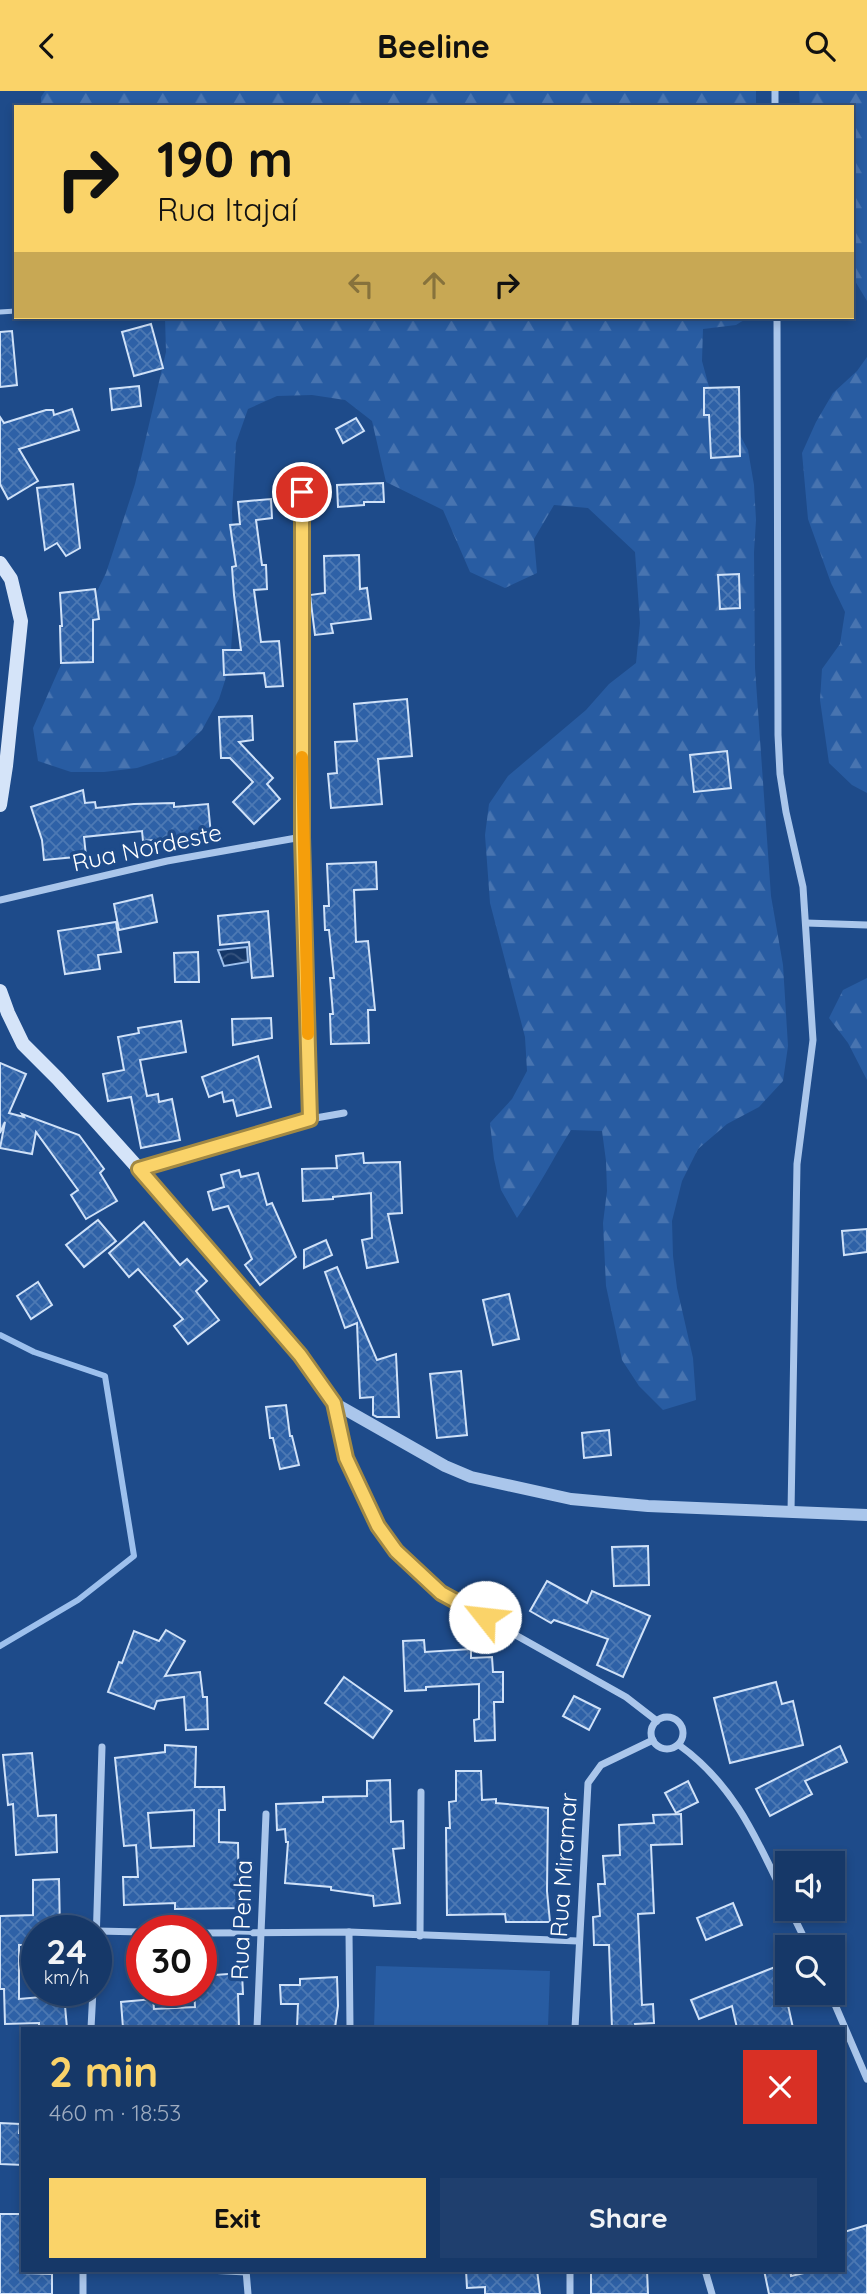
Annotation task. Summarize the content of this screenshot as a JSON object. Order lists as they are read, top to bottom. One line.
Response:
{"streets":{"street":["Rua Nordeste","Rua Miramar","Rua Penha"]},"page":{"header":"Beeline","turn":["190 m","Rua Itajaí"],"speed":"24 km/h","limit":"30","heading":["2 min","460 m · 18:53"],"buttons":["Exit","Share"]}}
